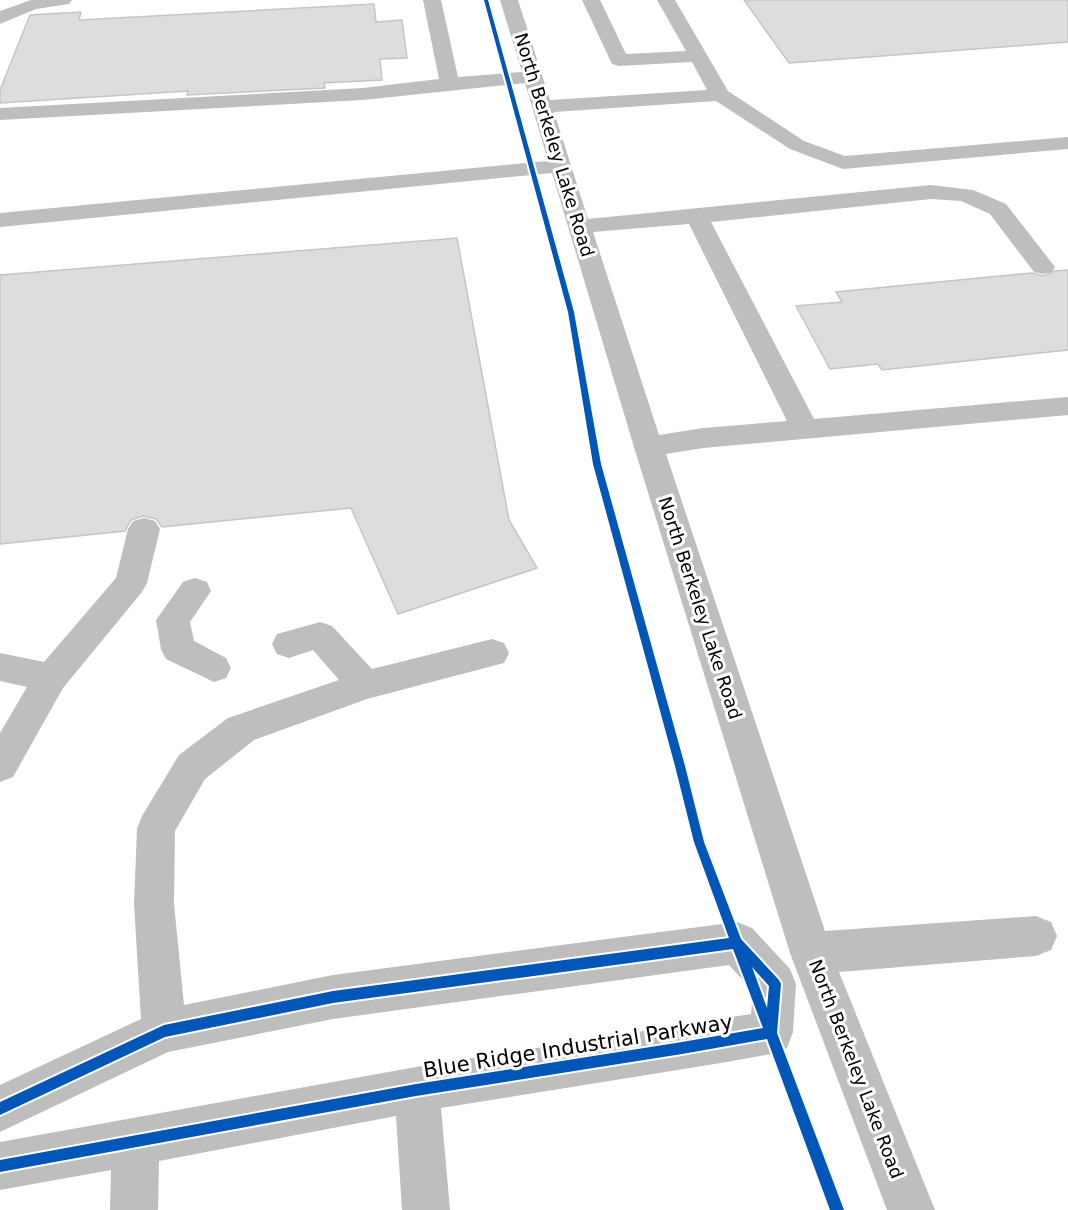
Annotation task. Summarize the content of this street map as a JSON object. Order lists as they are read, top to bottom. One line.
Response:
{"streets":{"street":["North Berkeley Lake Road","Blue Ridge Industrial Parkway"]}}
